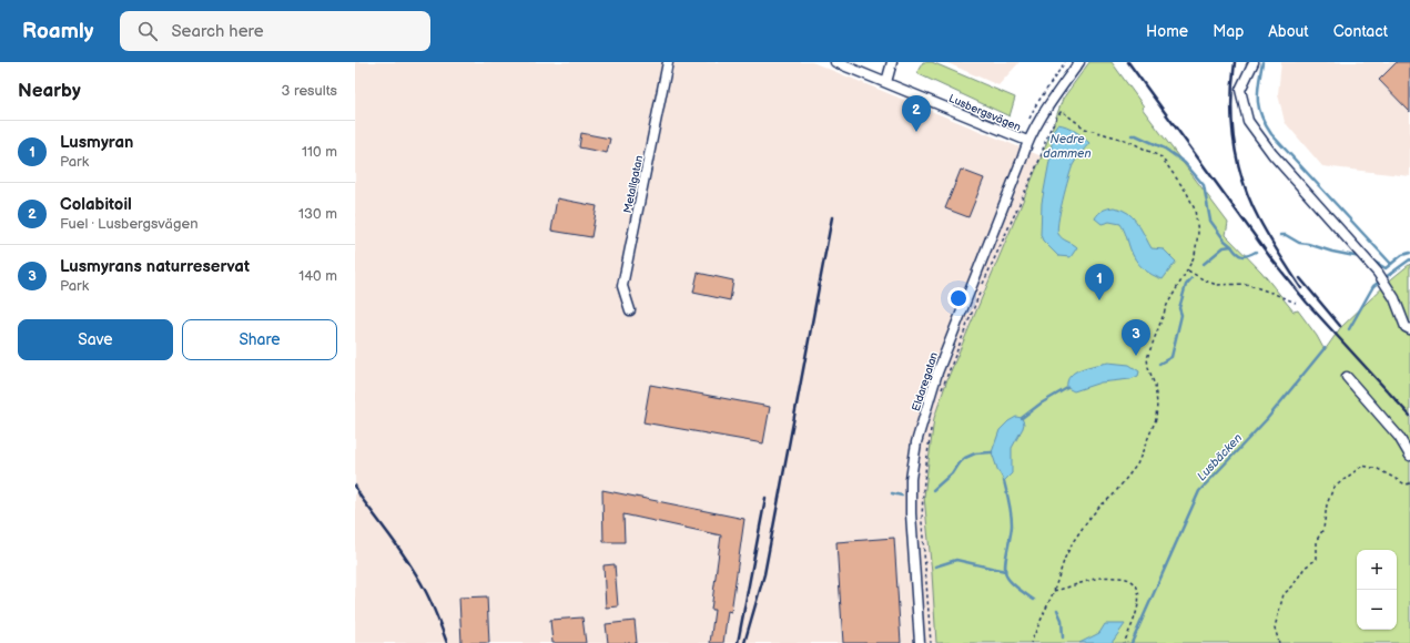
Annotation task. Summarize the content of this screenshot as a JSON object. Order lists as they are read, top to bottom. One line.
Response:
{"streets":{"street":["Lusbergsvägen","Metallgatan","Eldaregatan"]},"crossings":[["Lusbergsvägen","Eldaregatan"]],"water":["Nedre dammen","Lusbäcken"],"page":{"header":"Roamly","search":"Search here","nav":["Home","Map","About","Contact"],"heading":["Nearby","3 results"],"pins":["2","1","3"],"list":[{"mark":"1","name":"Lusmyran","note":"Park","value":"110 m"},{"mark":"2","name":"Colabitoil","note":"Fuel · Lusbergsvägen","value":"130 m"},{"mark":"3","name":"Lusmyrans naturreservat","note":"Park","value":"140 m"}],"buttons":["Save","Share"],"map_buttons":["+","−"]}}
